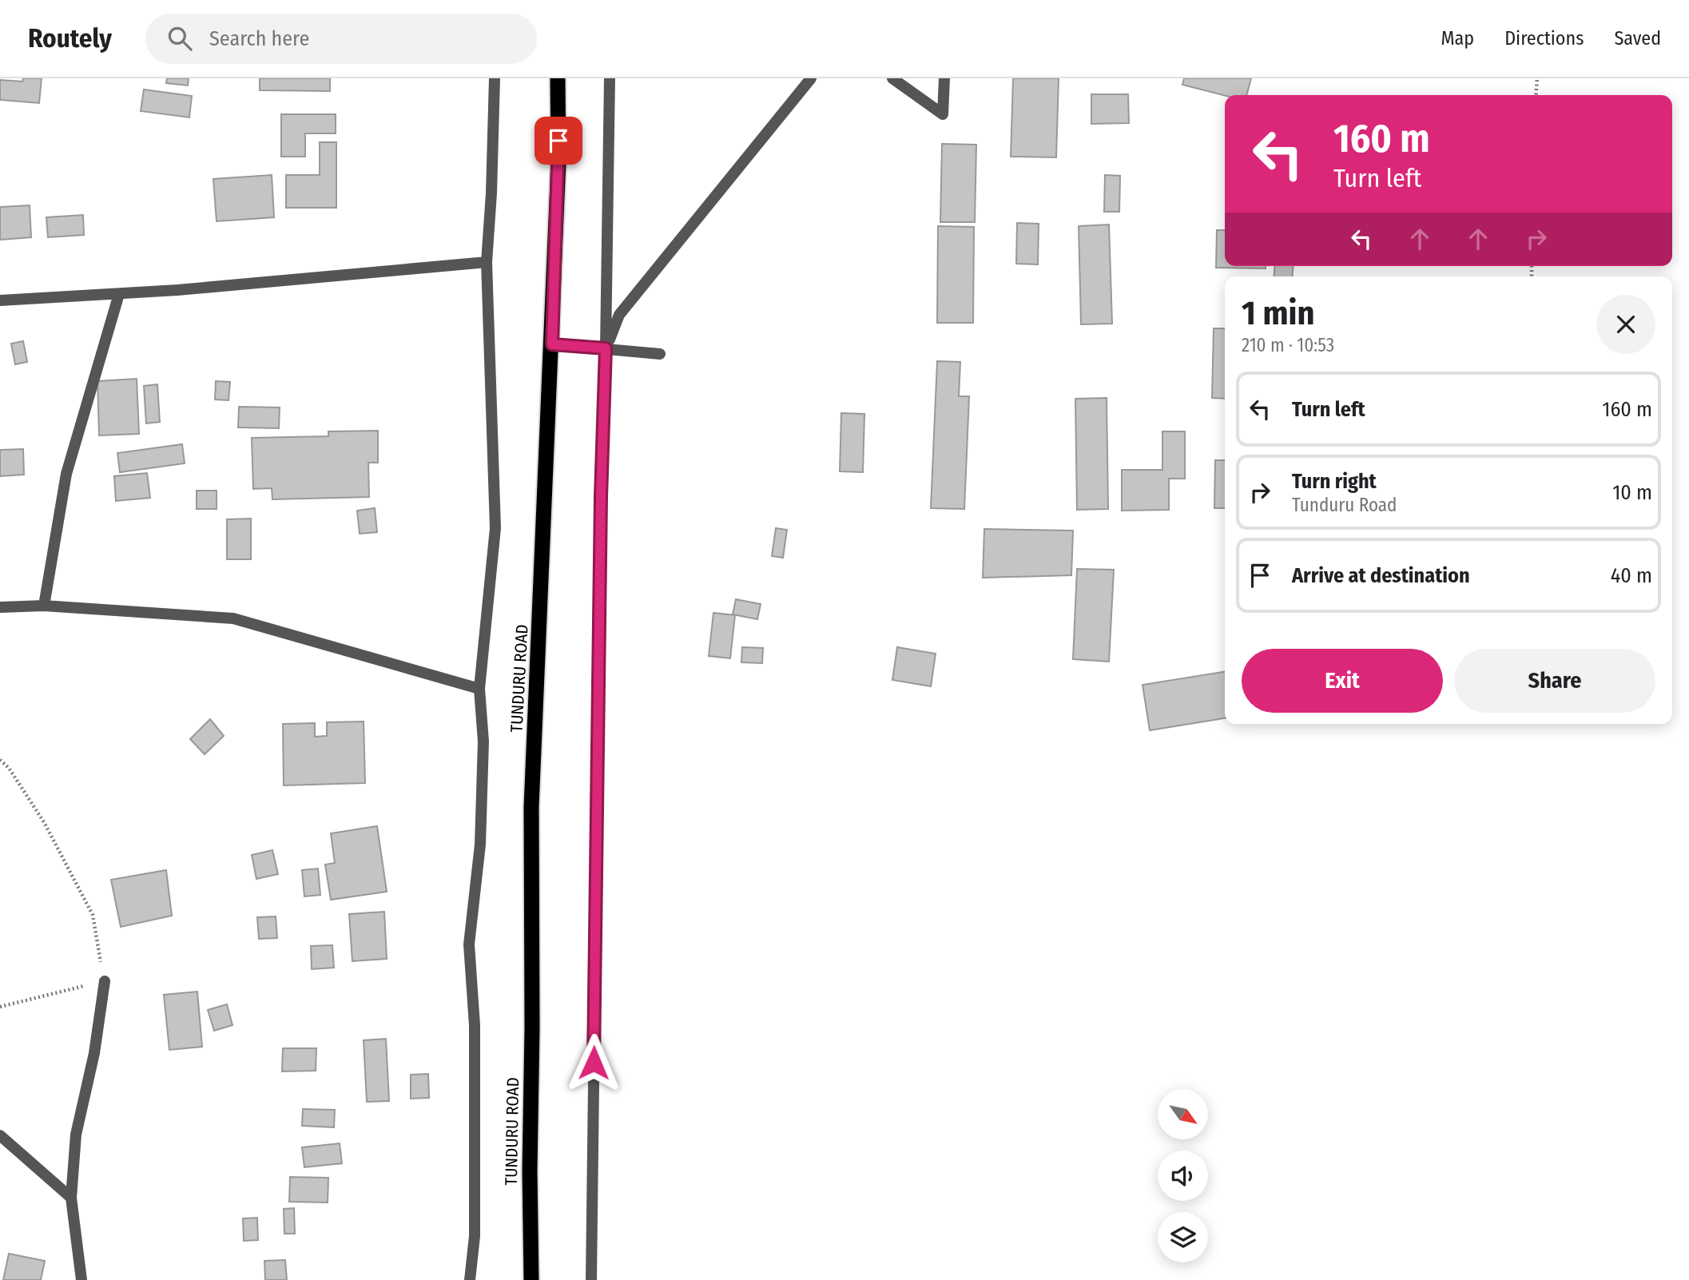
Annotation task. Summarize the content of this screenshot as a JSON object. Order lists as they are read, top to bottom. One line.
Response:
{"streets":{"highway":["TUNDURU ROAD"]},"north":"bottom right","page":{"header":"Routely","search":"Search here","nav":["Map","Directions","Saved"],"turn":["160 m","Turn left"],"heading":["1 min","210 m · 10:53"],"list":[{"name":"Turn left","value":"160 m"},{"name":"Turn right","note":"Tunduru Road","value":"10 m"},{"name":"Arrive at destination","value":"40 m"}],"buttons":["Exit","Share"]}}
